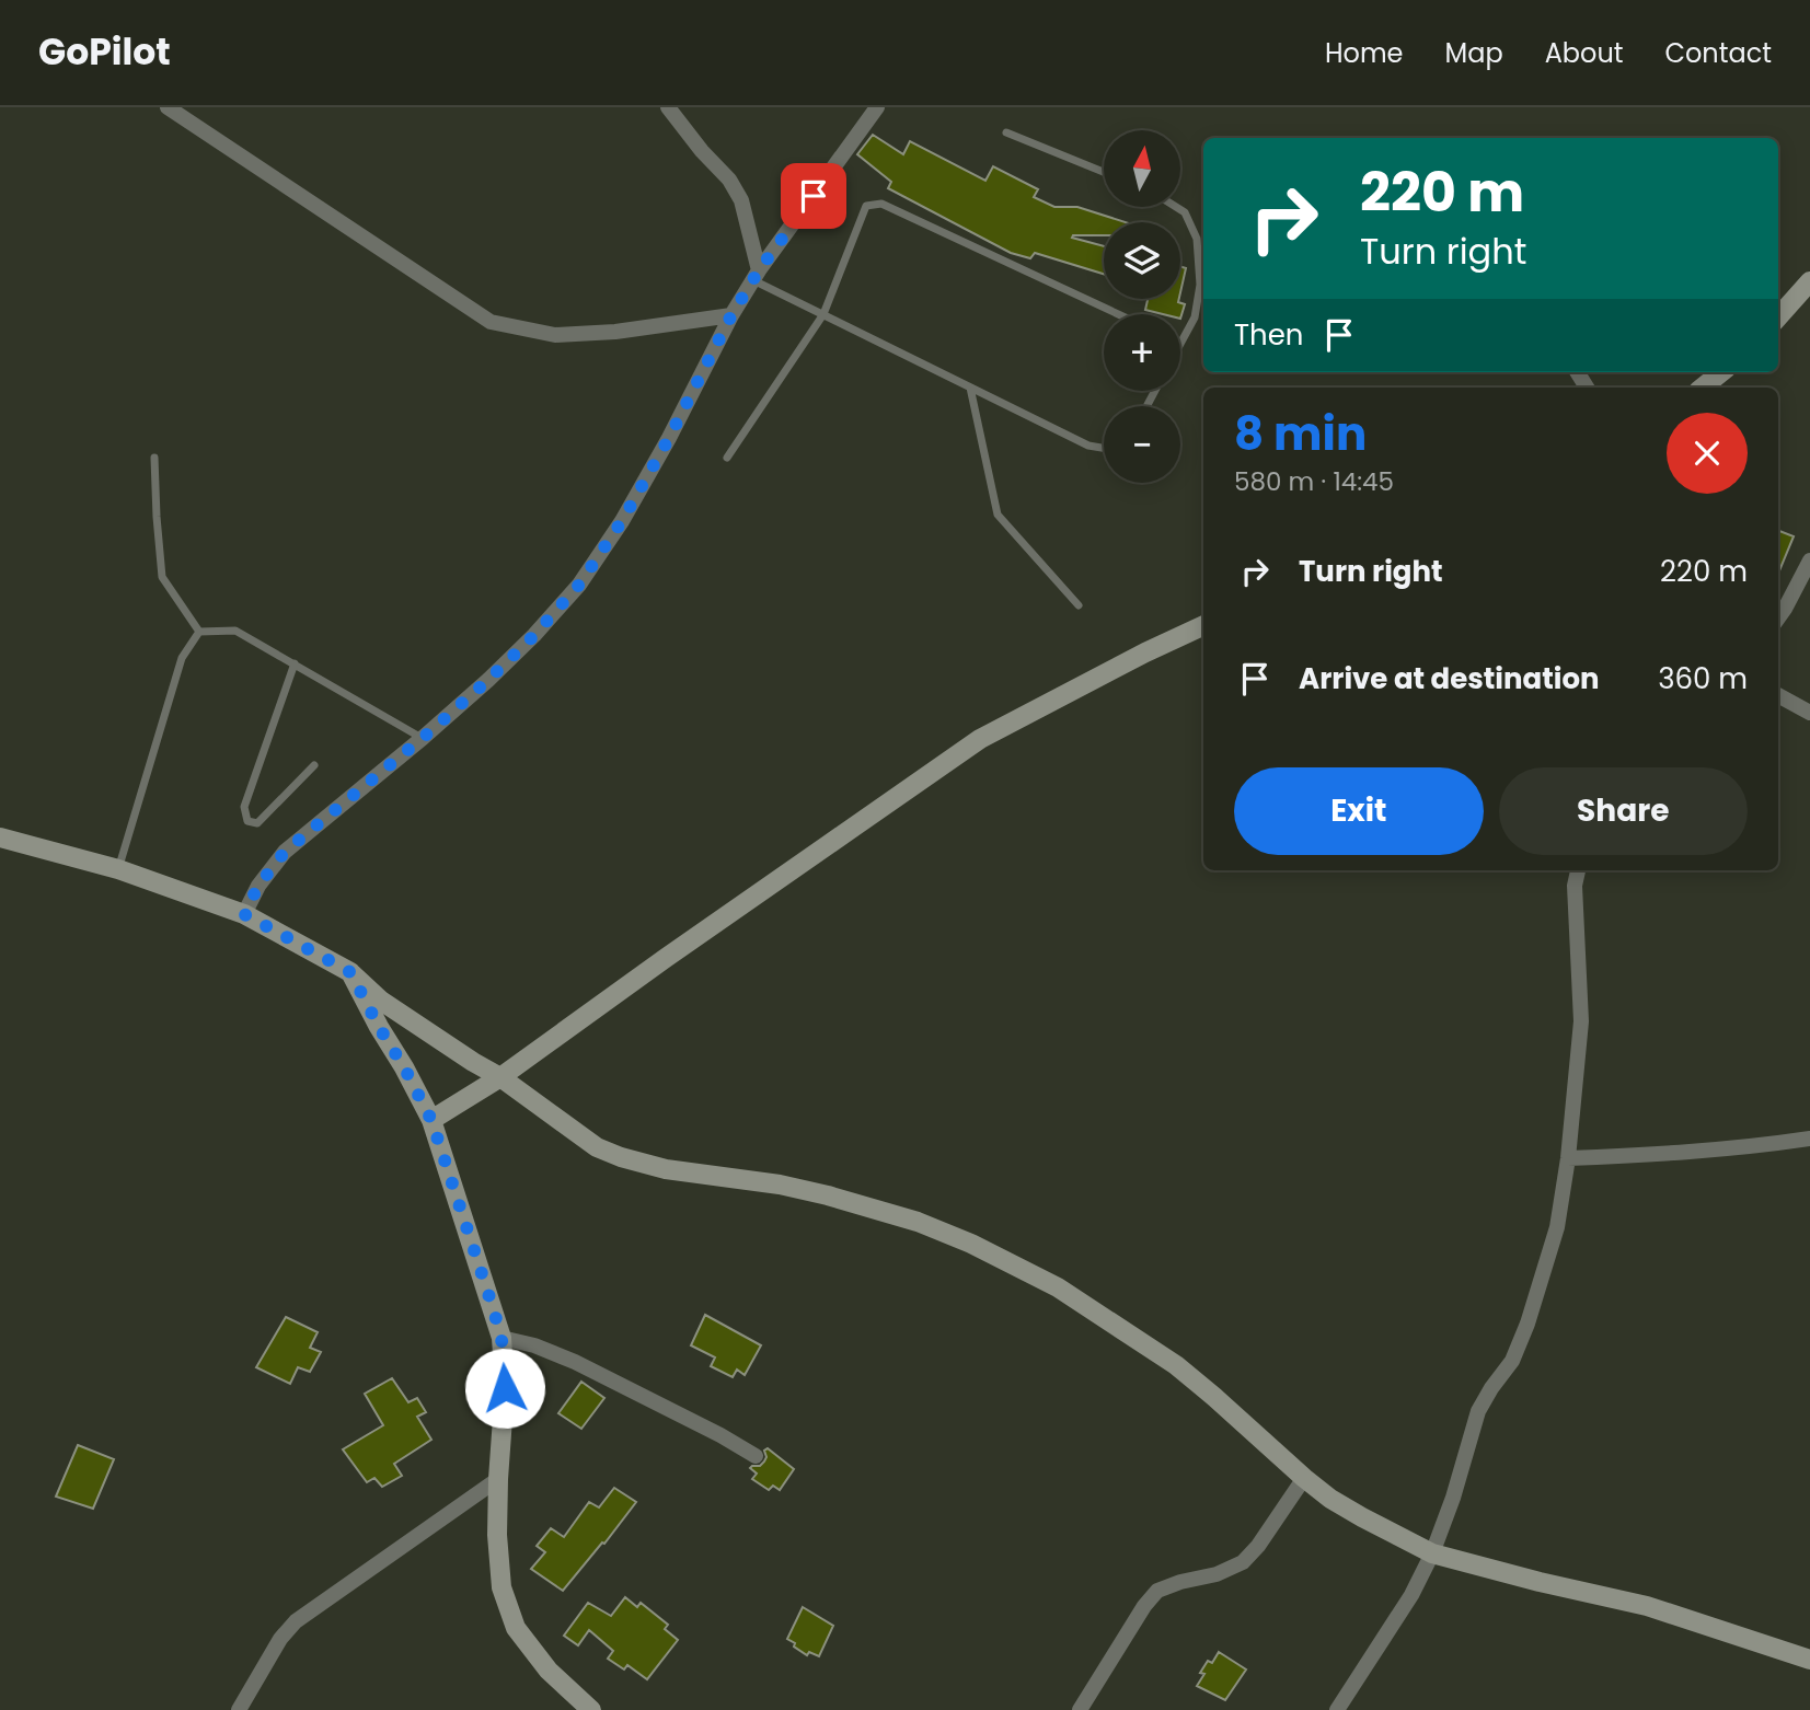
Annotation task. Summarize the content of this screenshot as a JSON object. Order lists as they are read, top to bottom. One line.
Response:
{"north":"top","page":{"header":"GoPilot","nav":["Home","Map","About","Contact"],"map_buttons":["+","−"],"turn":["220 m","Turn right"],"then":"Then","heading":["8 min","580 m · 14:45"],"list":[{"name":"Turn right","value":"220 m"},{"name":"Arrive at destination","value":"360 m"}],"buttons":["Exit","Share"]}}
